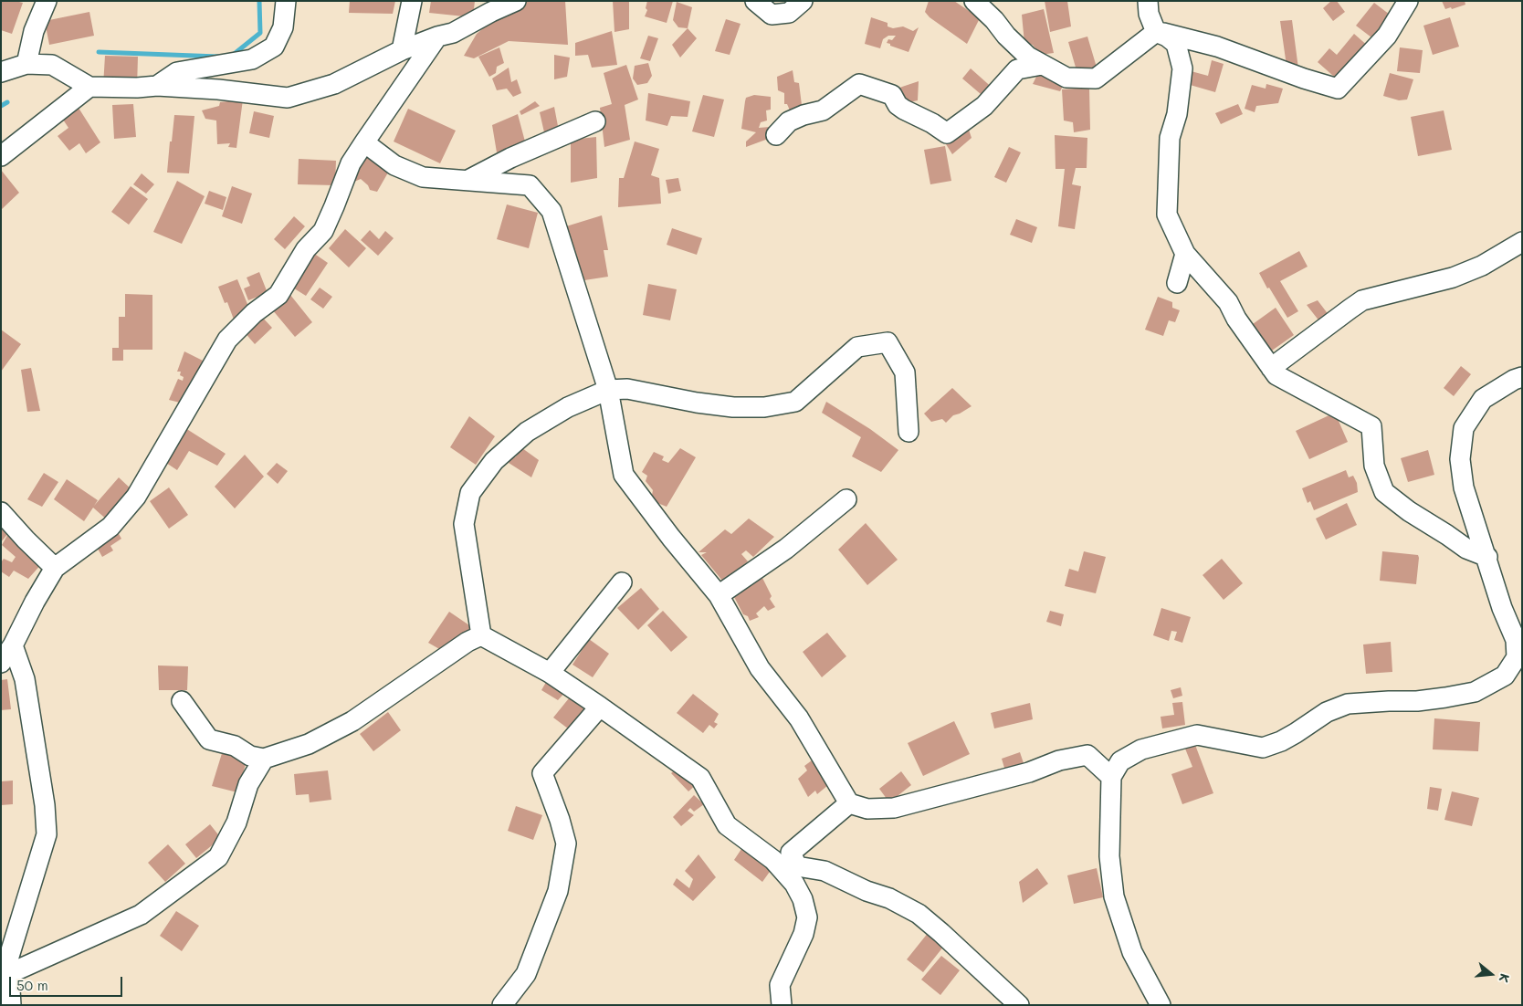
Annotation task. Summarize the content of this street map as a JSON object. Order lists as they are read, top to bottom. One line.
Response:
{"scale_bar":"50 m","north":"right"}
